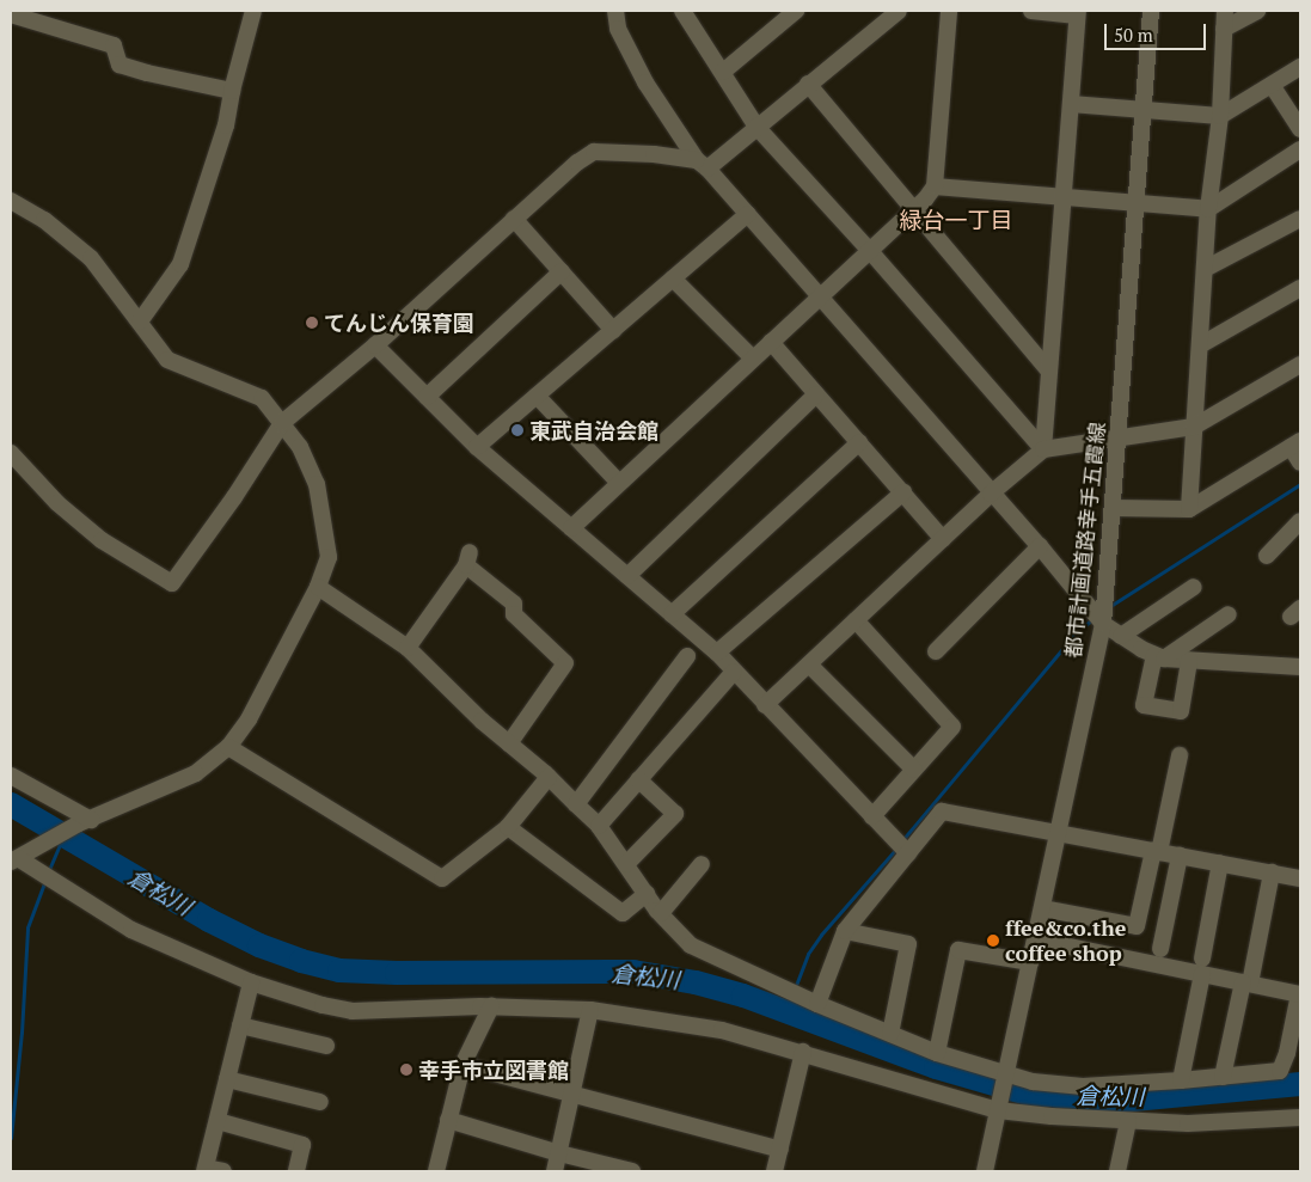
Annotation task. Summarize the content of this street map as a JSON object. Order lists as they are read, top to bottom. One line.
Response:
{"streets":{"street":["都市計画道路幸手五霞線"]},"districts":["緑台一丁目"],"water":["倉松川"],"places":["てんじん保育園","東武自治会館","ffee&co.the coffee shop","幸手市立図書館"],"scale_bar":"50 m"}
